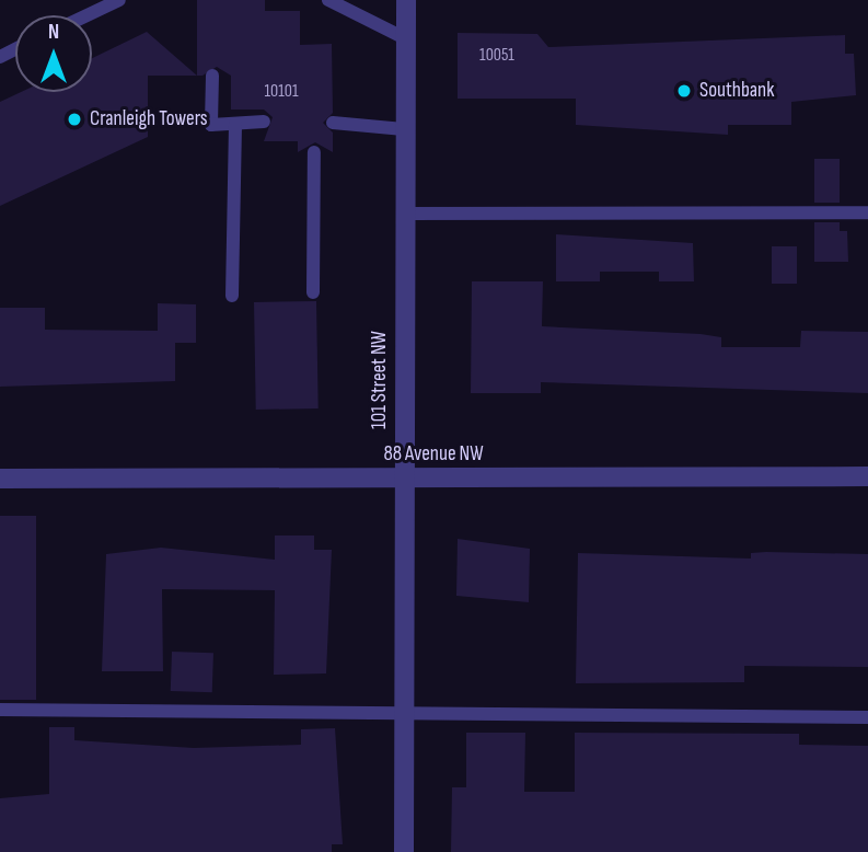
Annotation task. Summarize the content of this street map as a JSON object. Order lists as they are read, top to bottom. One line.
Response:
{"streets":{"street":["101 Street NW","88 Avenue NW"]},"crossings":[["101 Street NW","88 Avenue NW"]],"places":["Southbank","Cranleigh Towers"],"house_numbers":["10051","10101"],"north":"top"}
